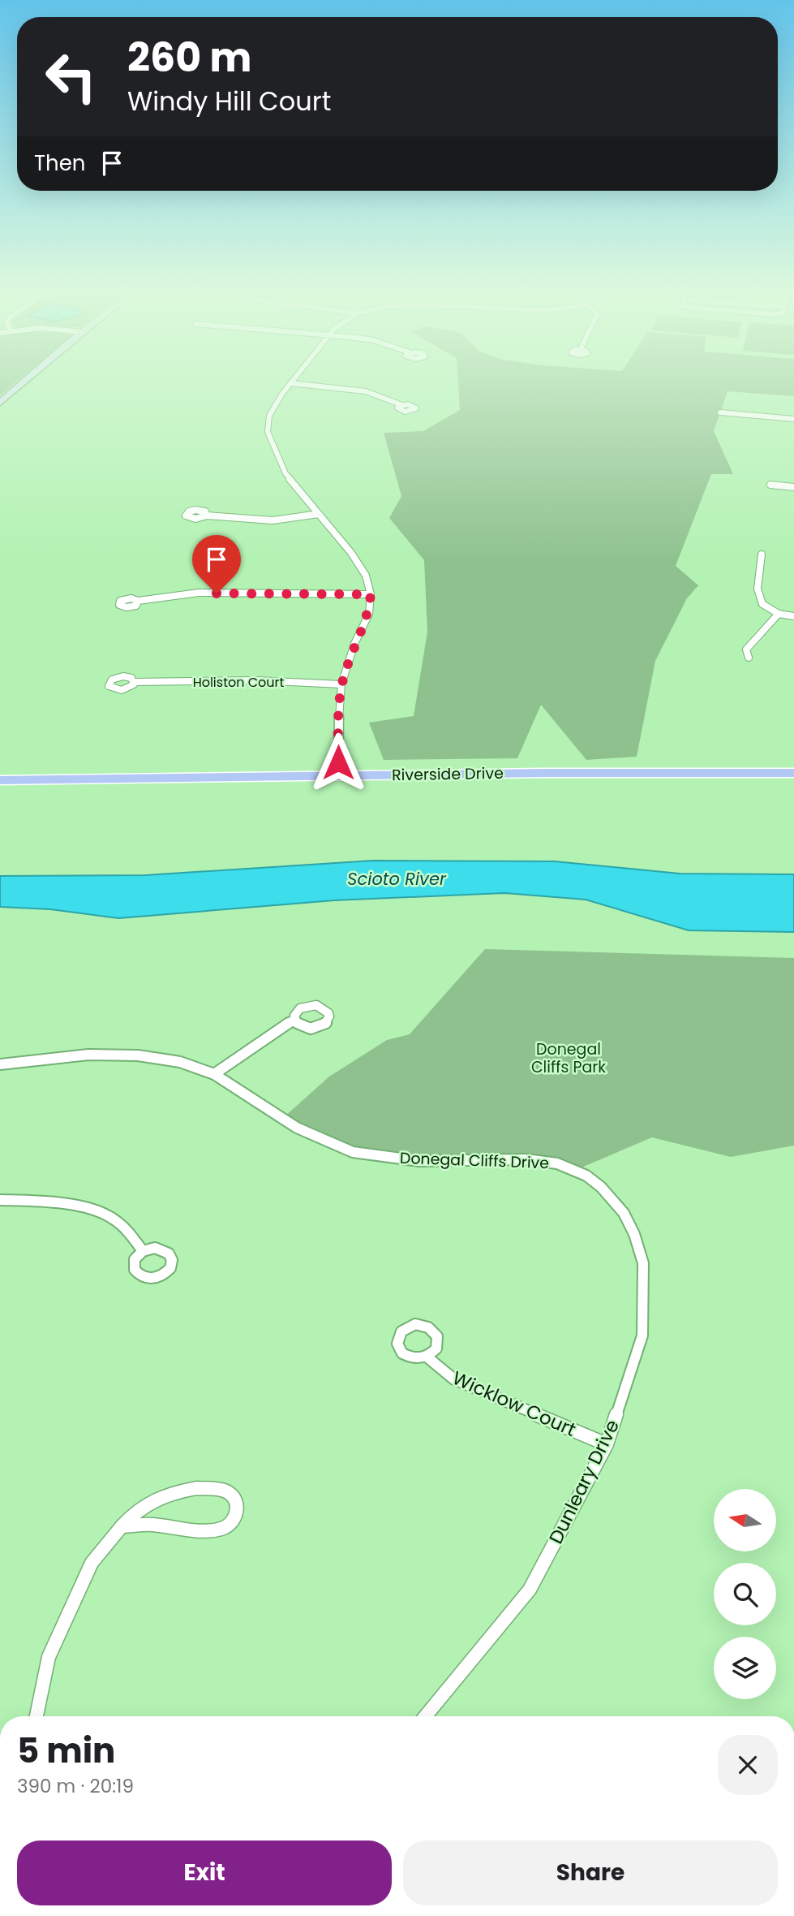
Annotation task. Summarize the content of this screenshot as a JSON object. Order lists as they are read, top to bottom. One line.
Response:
{"streets":{"main road":["Riverside Drive"],"street":["Holiston Court","Donegal Cliffs Drive","Wicklow Court","Dunleary Drive"]},"crossings":[["Donegal Cliffs Drive","Dunleary Drive"],["Wicklow Court","Dunleary Drive"]],"water":["Scioto River"],"parks":["Donegal Cliffs Park"],"north":"left","page":{"turn":["260 m","Windy Hill Court"],"then":"Then","heading":["5 min","390 m · 20:19"],"buttons":["Exit","Share"]}}
